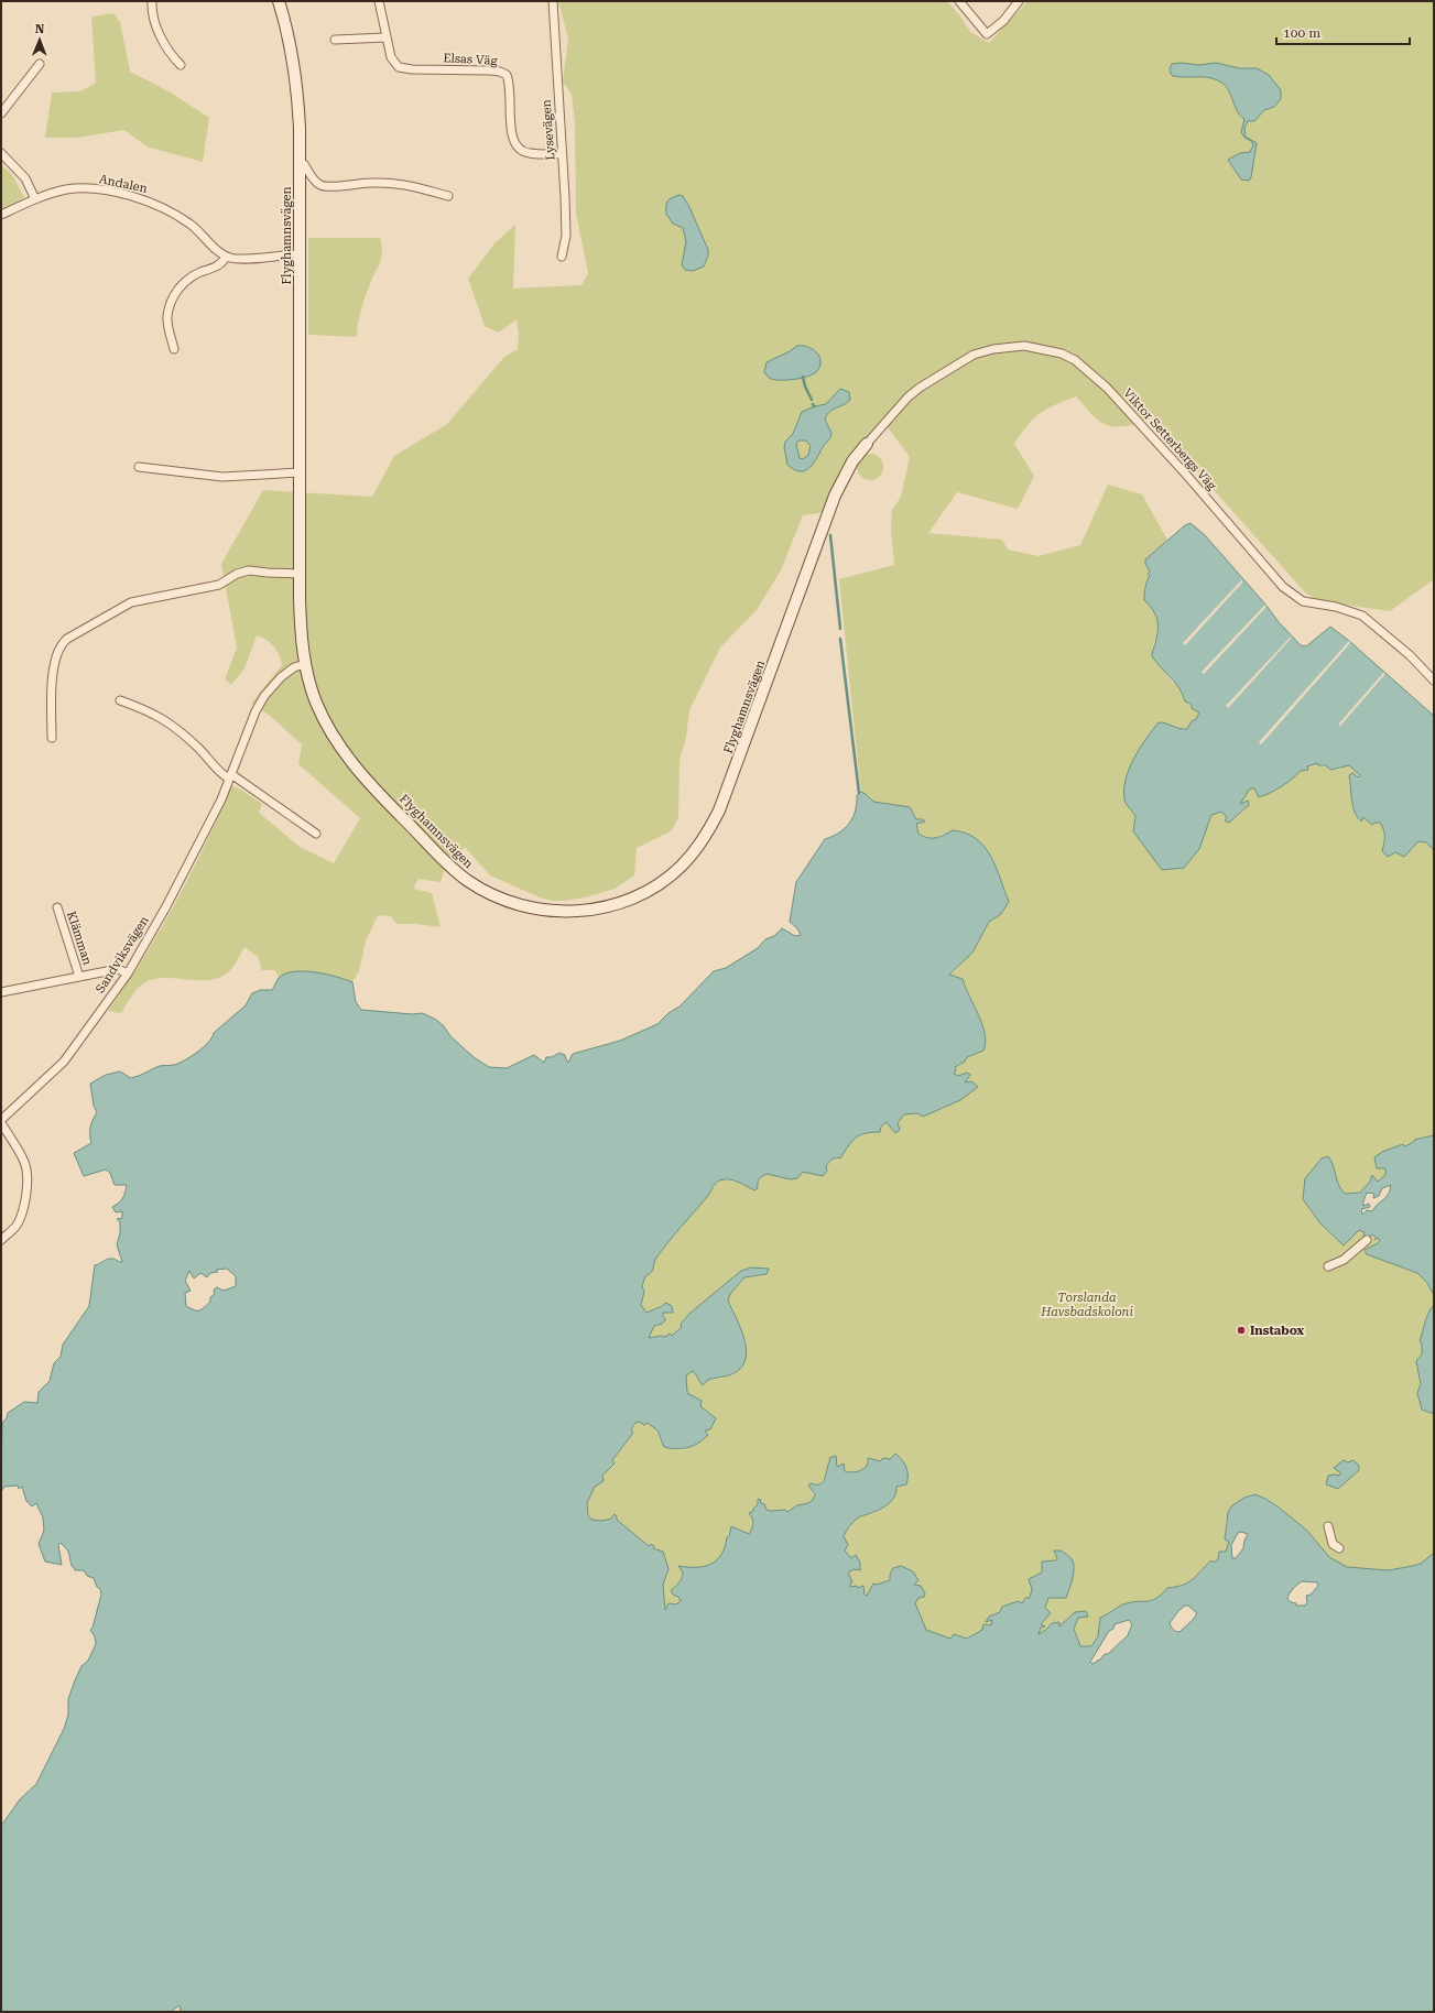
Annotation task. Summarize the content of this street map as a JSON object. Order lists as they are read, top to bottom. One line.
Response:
{"streets":{"street":["Elsas Väg","Lysevägen","Andalen","Flyghamnsvägen","Viktor Setterbergs Väg","Klämman","Sandviksvägen"]},"crossings":[["Elsas Väg","Lysevägen"],["Flyghamnsvägen","Viktor Setterbergs Väg"],["Flyghamnsvägen","Sandviksvägen"],["Klämman","Sandviksvägen"]],"parks":["Torslanda Havsbadskoloni"],"places":["Instabox"],"scale_bar":"100 m","north":"top"}
